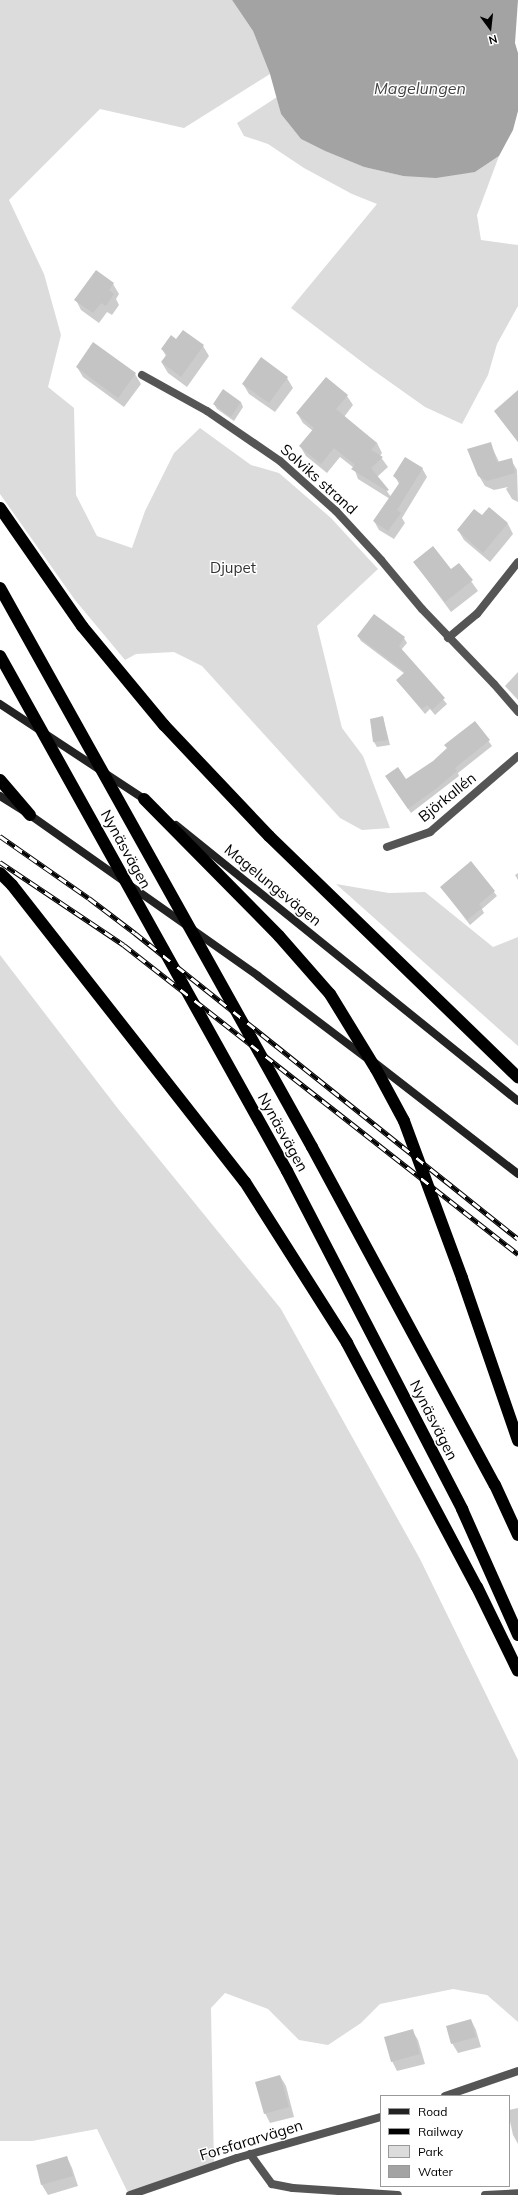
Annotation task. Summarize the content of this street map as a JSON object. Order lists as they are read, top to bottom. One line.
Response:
{"streets":{"highway":["Nynäsvägen"],"street":["Solviks strand","Björkallén","Magelungsvägen","Forsfararvägen"]},"water":["Magelungen"],"parks":["Djupet"],"legend":["Road","Railway","Park","Water"],"north":"bottom"}
